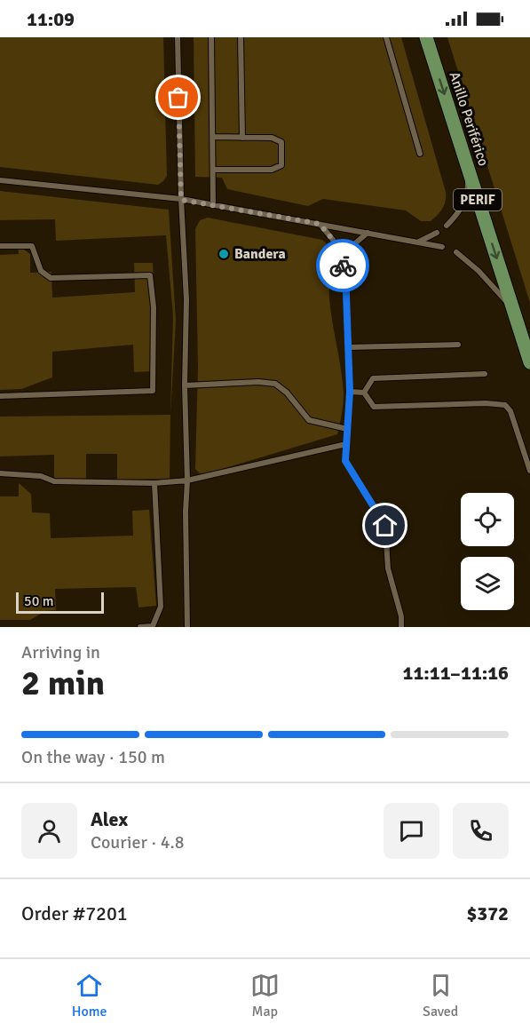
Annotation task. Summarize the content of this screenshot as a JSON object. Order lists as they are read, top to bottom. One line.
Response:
{"streets":{"main road":["Anillo Periférico","PERIF"]},"one_way":["Anillo Periférico"],"places":["Bandera"],"scale_bar":"50 m","page":{"status":"11:09","scale":"50 m","heading":["2 min","Arriving in","11:11–11:16"],"panel":["Alex","Courier · 4.8","Order #7201","$372"],"bar":"On the way · 150 m","tabs":["Home","Map","Saved"]}}
